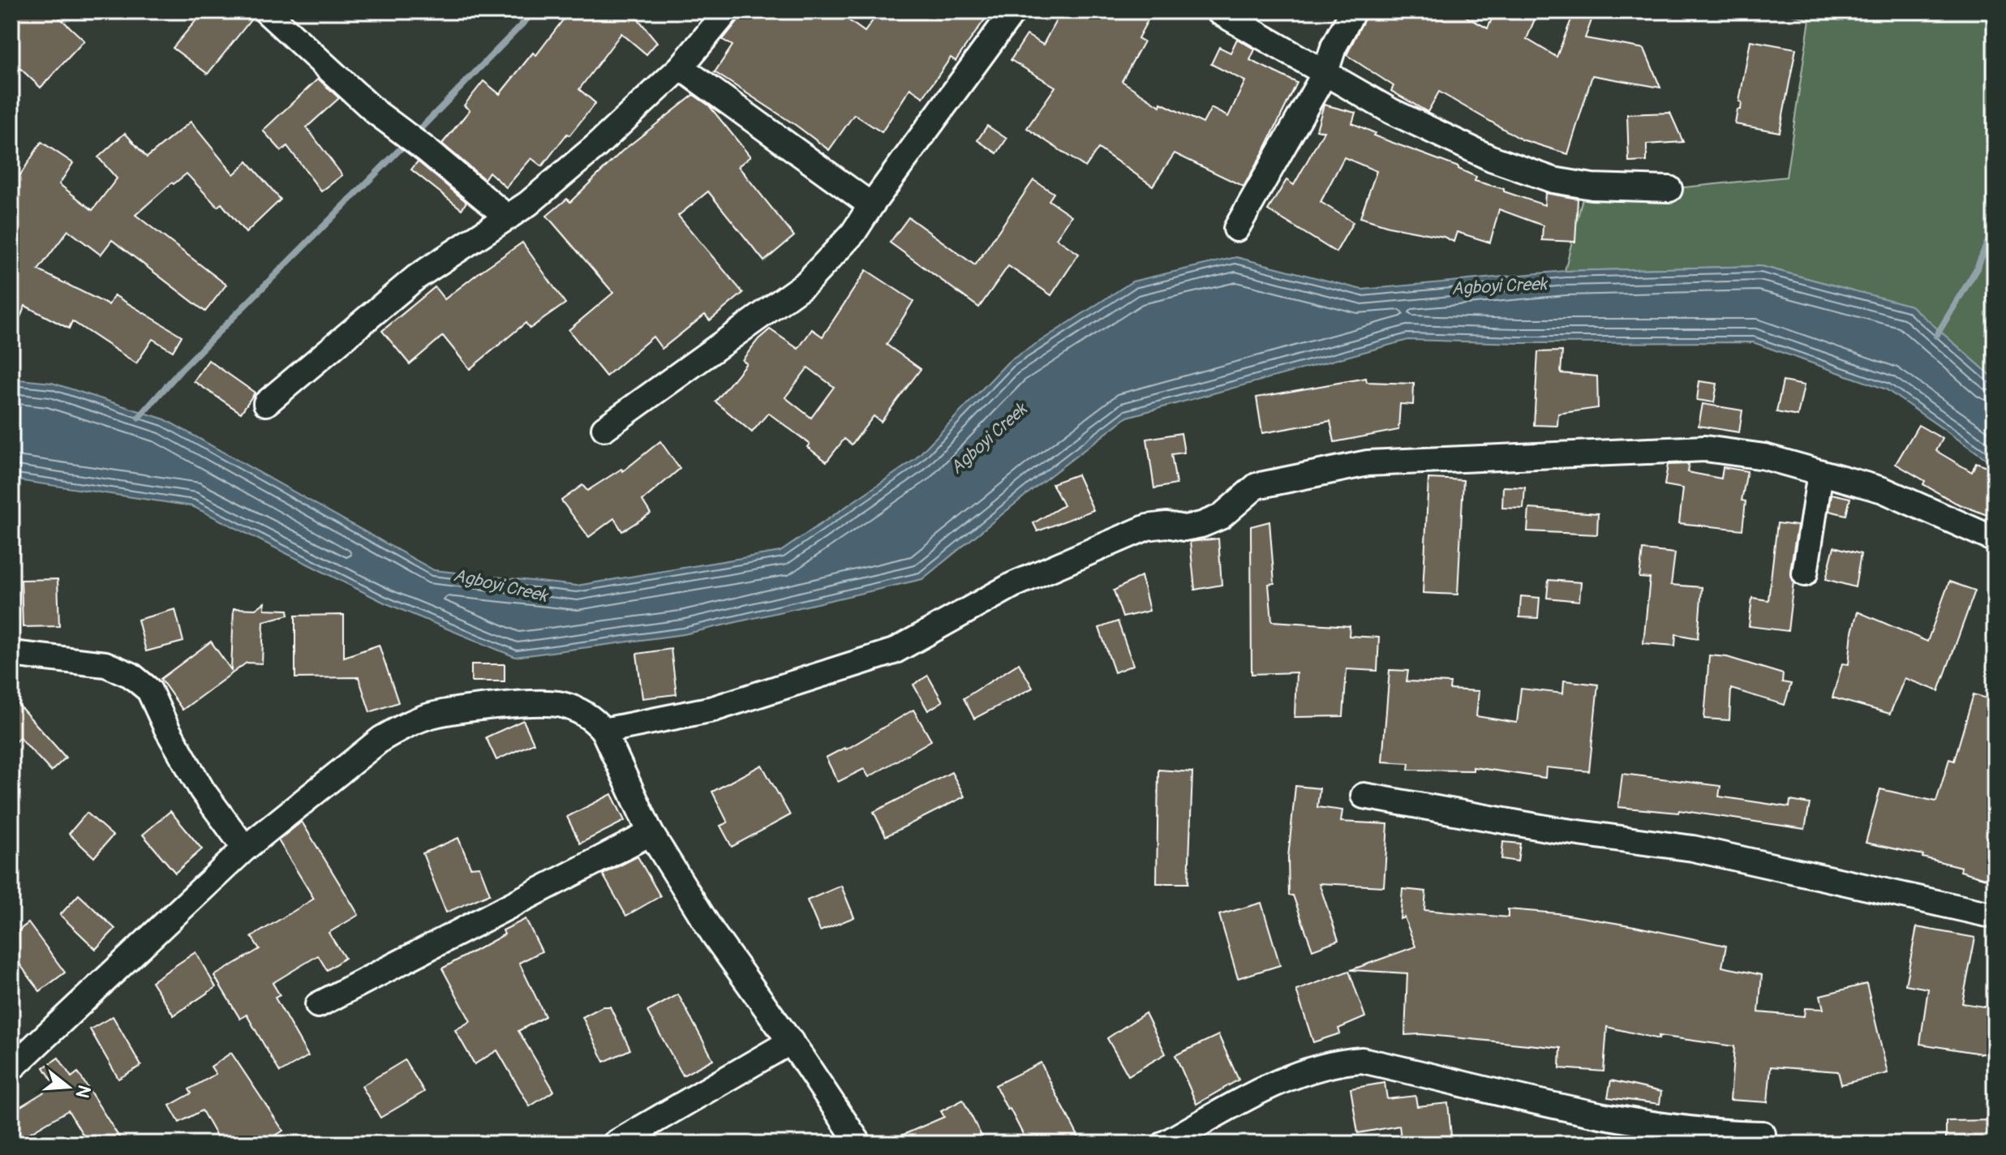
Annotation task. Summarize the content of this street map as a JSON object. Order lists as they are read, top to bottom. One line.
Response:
{"water":["Agboyi Creek"],"north":"right"}
